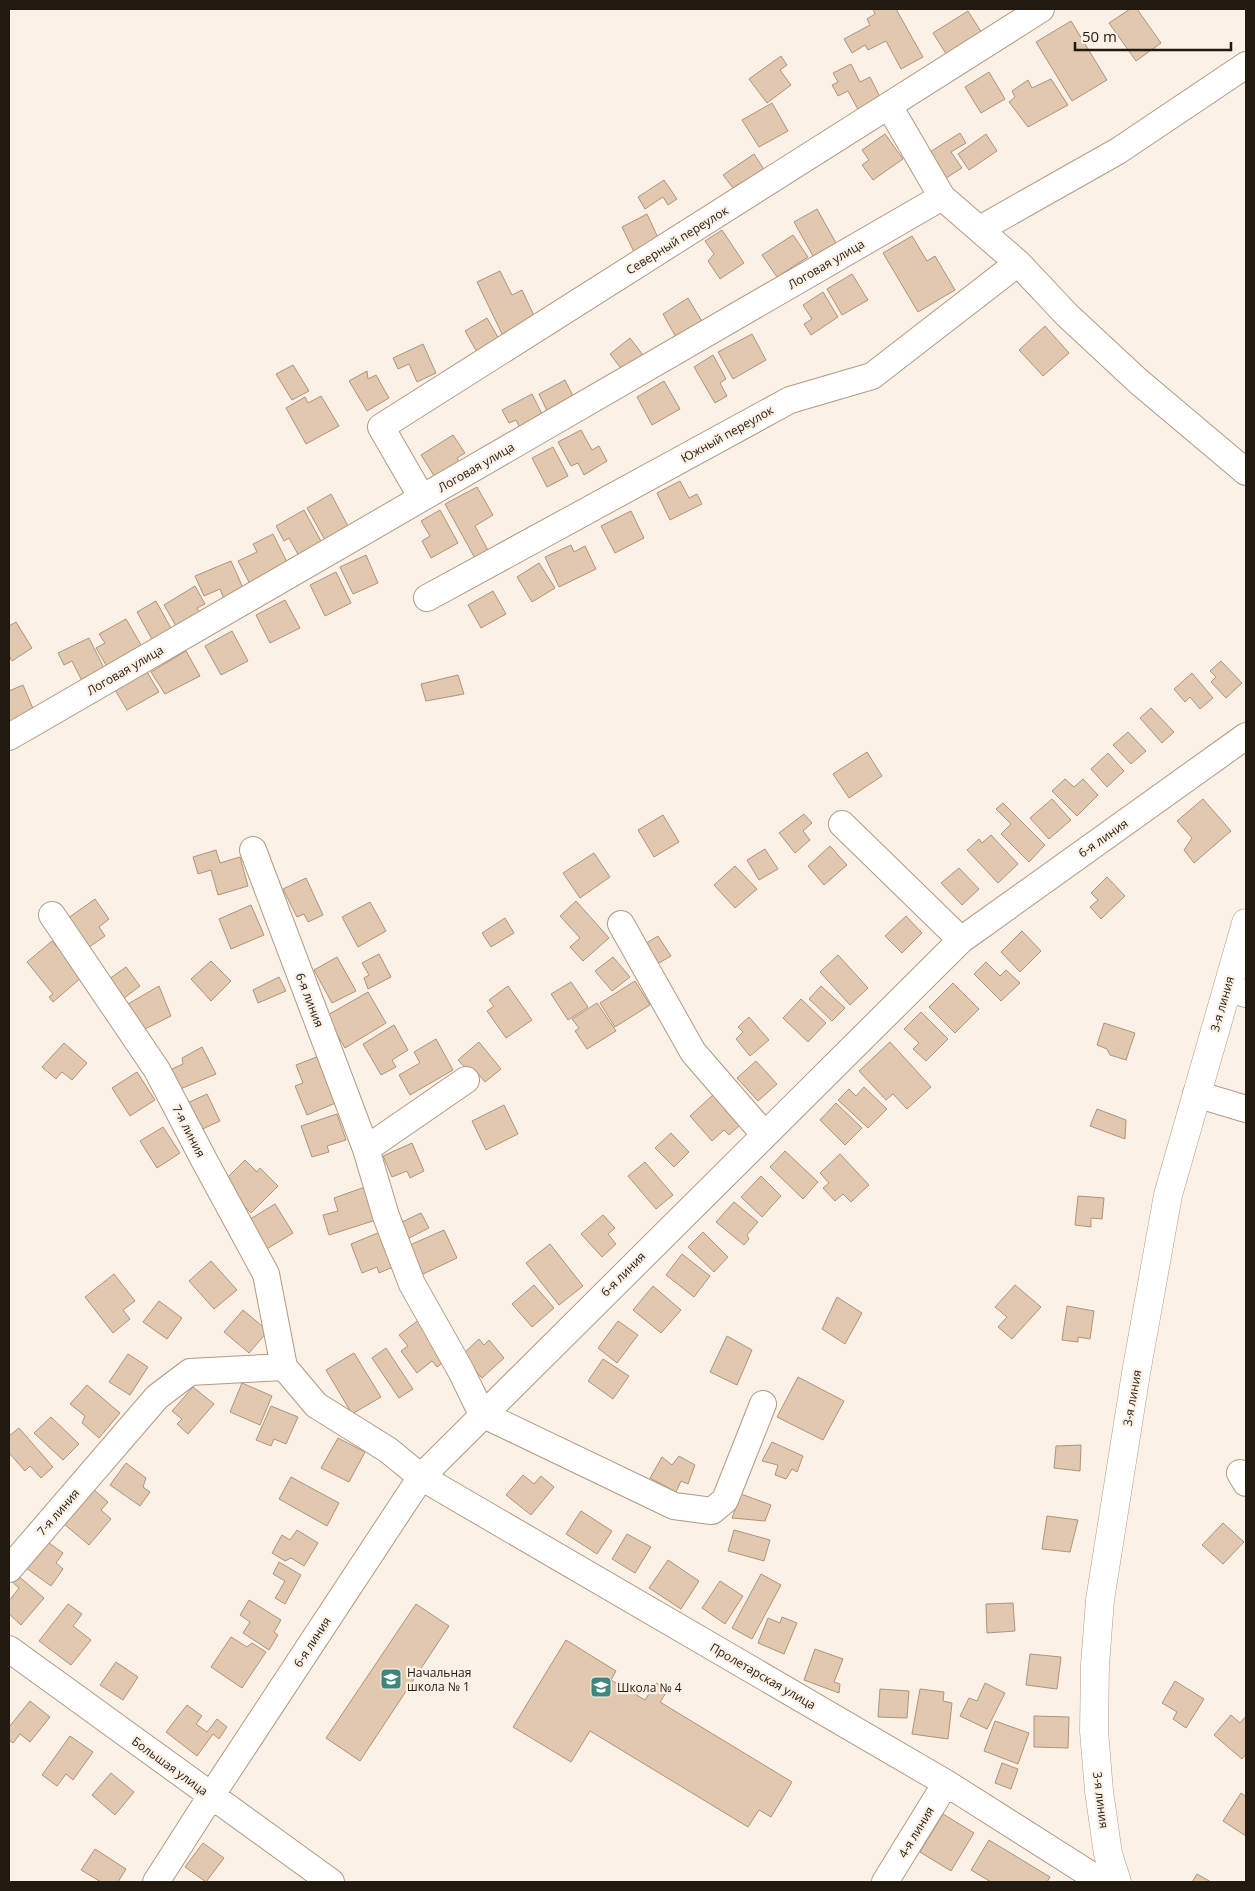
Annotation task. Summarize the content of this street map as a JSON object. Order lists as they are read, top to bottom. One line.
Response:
{"streets":{"main road":["3-я линия"],"street":["Северный переулок","Логовая улица","Южный переулок","6-я линия","7-я линия","Пролетарская улица","Большая улица","4-я линия"]},"crossings":[["Северный переулок","Логовая улица"],["6-я линия","7-я линия"],["6-я линия","Пролетарская улица"],["6-я линия","Большая улица"],["7-я линия","Пролетарская улица"],["Пролетарская улица","4-я линия"]],"places":{"school or university":["Начальная школа № 1","Школа № 4"]},"scale_bar":"50 m"}
